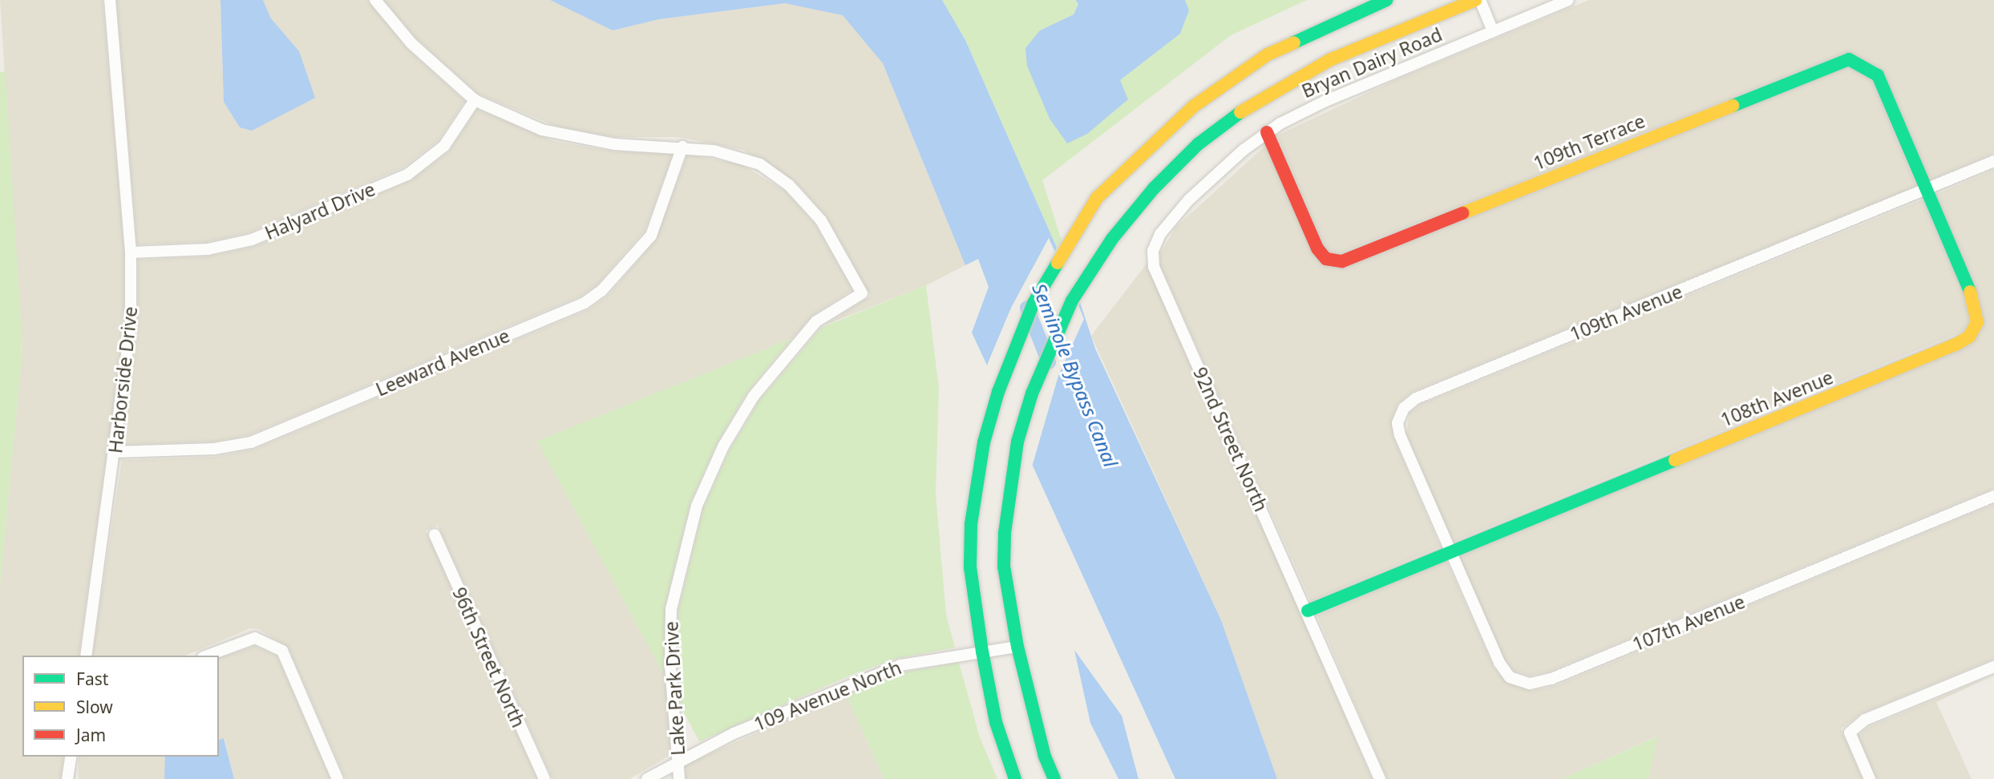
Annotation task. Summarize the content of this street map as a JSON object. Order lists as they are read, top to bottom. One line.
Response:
{"streets":{"main road":["Bryan Dairy Road","109th Terrace","108th Avenue"],"street":["Halyard Drive","109th Avenue","Leeward Avenue","Harborside Drive","92nd Street North","107th Avenue","96th Street North","Lake Park Drive","109 Avenue North"]},"crossings":[["Bryan Dairy Road","109th Terrace"],["Bryan Dairy Road","92nd Street North"],["Bryan Dairy Road","109 Avenue North"],["109th Terrace","109th Avenue"],["109th Terrace","108th Avenue"],["109th Terrace","92nd Street North"],["Halyard Drive","Harborside Drive"],["109th Avenue","108th Avenue"],["109th Avenue","107th Avenue"],["Leeward Avenue","Harborside Drive"],["Leeward Avenue","Lake Park Drive"],["108th Avenue","92nd Street North"],["108th Avenue","107th Avenue"],["Lake Park Drive","109 Avenue North"]],"water":["Seminole Bypass Canal"],"legend":["Fast","Slow","Jam"]}
